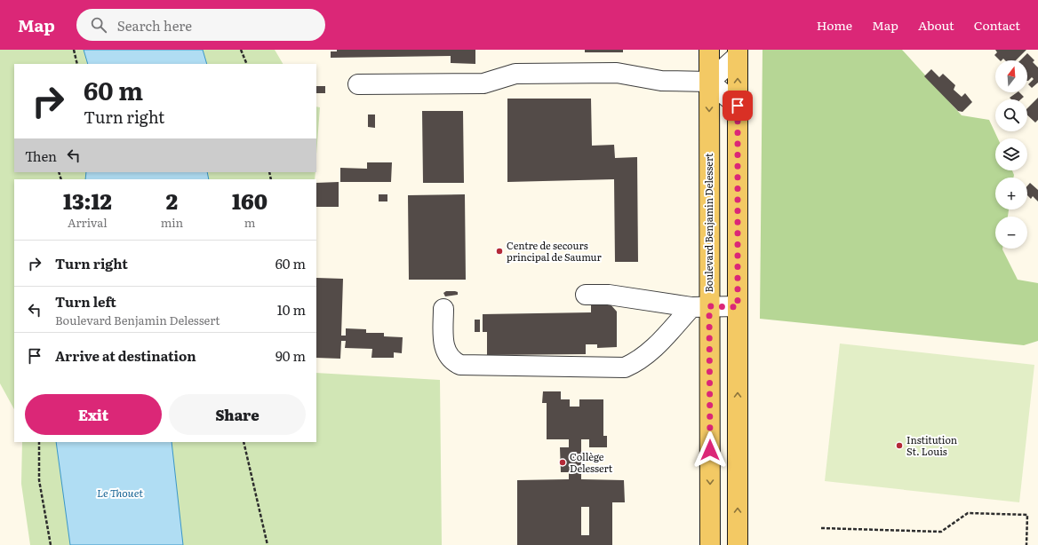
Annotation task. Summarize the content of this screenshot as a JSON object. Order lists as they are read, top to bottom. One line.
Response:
{"streets":{"main road":["Boulevard Benjamin Delessert"]},"water":["Le Thouet"],"places":["Centre de secours principal de Saumur","Institution St. Louis","Collège Delessert"],"north":"top","page":{"header":"Map","search":"Search here","nav":["Home","Map","About","Contact"],"map_buttons":["+","−"],"turn":["60 m","Turn right"],"then":"Then","eta":["13:12","Arrival","2","min","160","m"],"list":[{"name":"Turn right","value":"60 m"},{"name":"Turn left","note":"Boulevard Benjamin Delessert","value":"10 m"},{"name":"Arrive at destination","value":"90 m"}],"buttons":["Exit","Share"]}}
